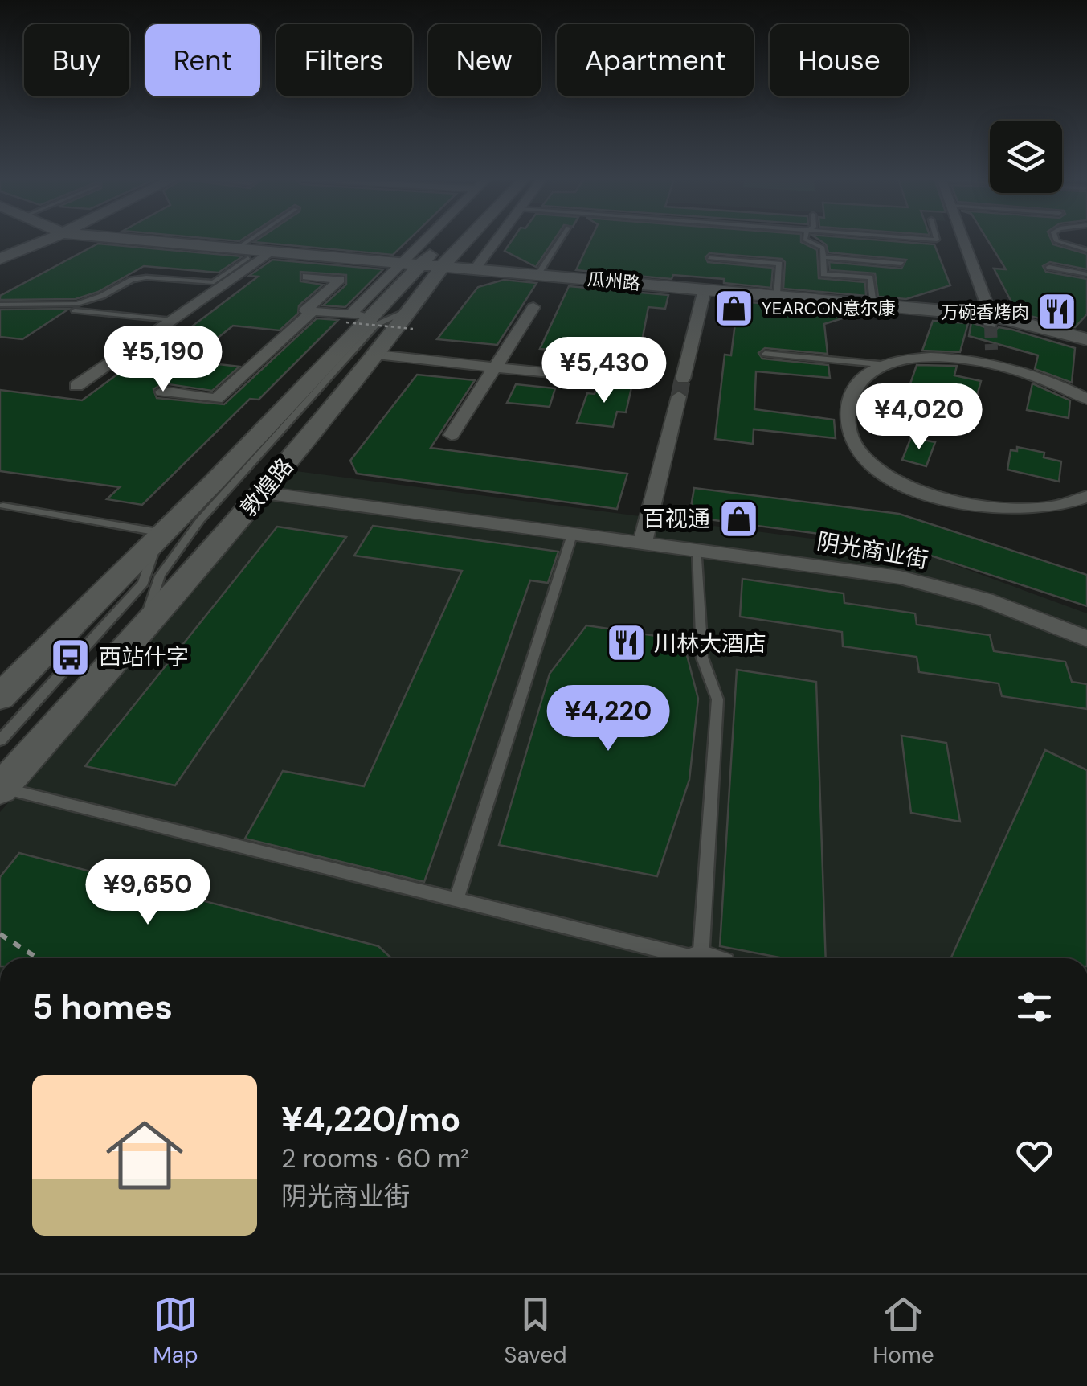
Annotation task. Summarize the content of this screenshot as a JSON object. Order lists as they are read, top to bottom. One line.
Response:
{"streets":{"main road":["瓜州路","敦煌路"],"street":["阴光商业街"]},"crossings":[["瓜州路","敦煌路"],["敦煌路","阴光商业街"]],"places":{"shop":["YEARCON意尔康","百视通"],"restaurant":["万碗香烤肉","川林大酒店"],"bus stop":["西站什字"]},"page":{"chip":["Buy","Rent","Filters","New","Apartment","House"],"price":["¥5,190","¥5,430","¥4,020","¥4,220","¥9,650"],"heading":"5 homes","list":[{"name":"¥4,220/mo","note":"2 rooms · 60 m² · 阴光商业街"}],"tabs":["Map","Saved","Home"]}}
